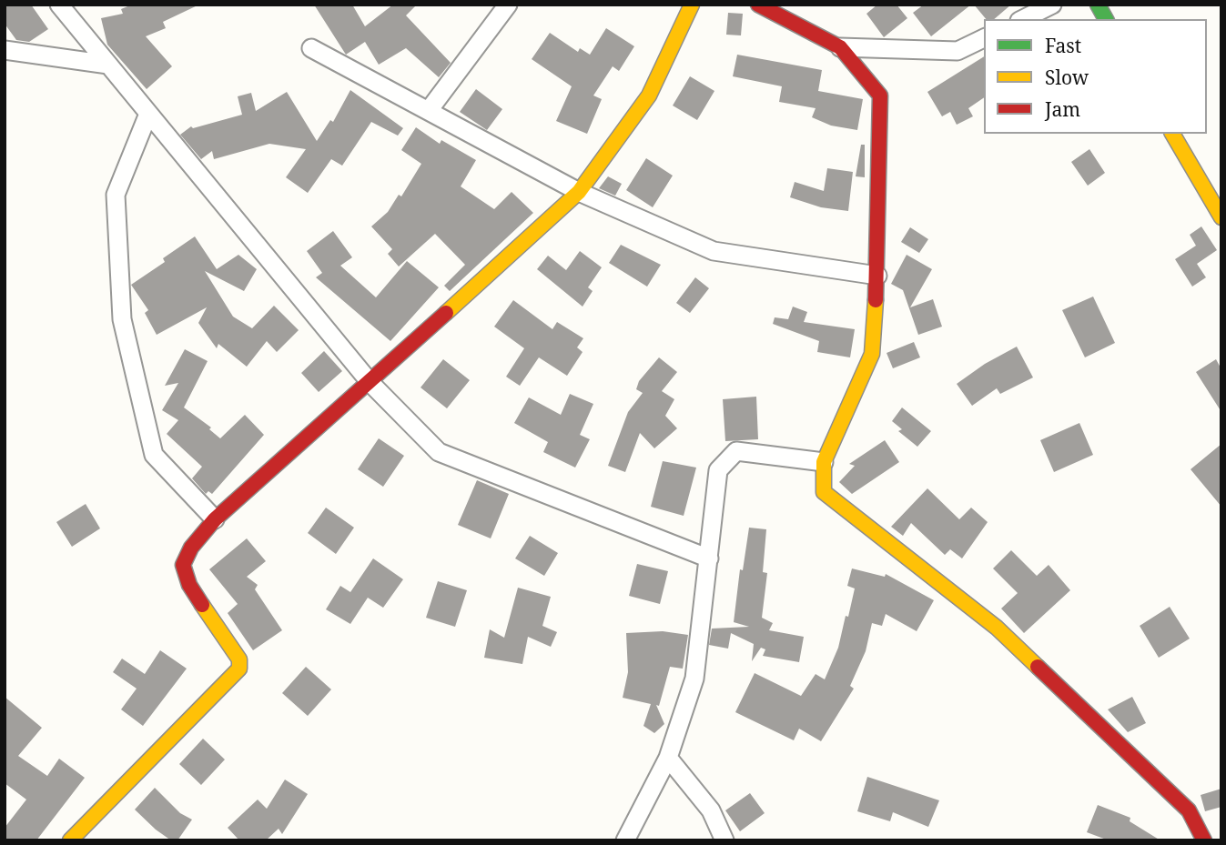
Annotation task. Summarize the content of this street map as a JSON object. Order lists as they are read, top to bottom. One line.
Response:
{"legend":["Fast","Slow","Jam"]}
